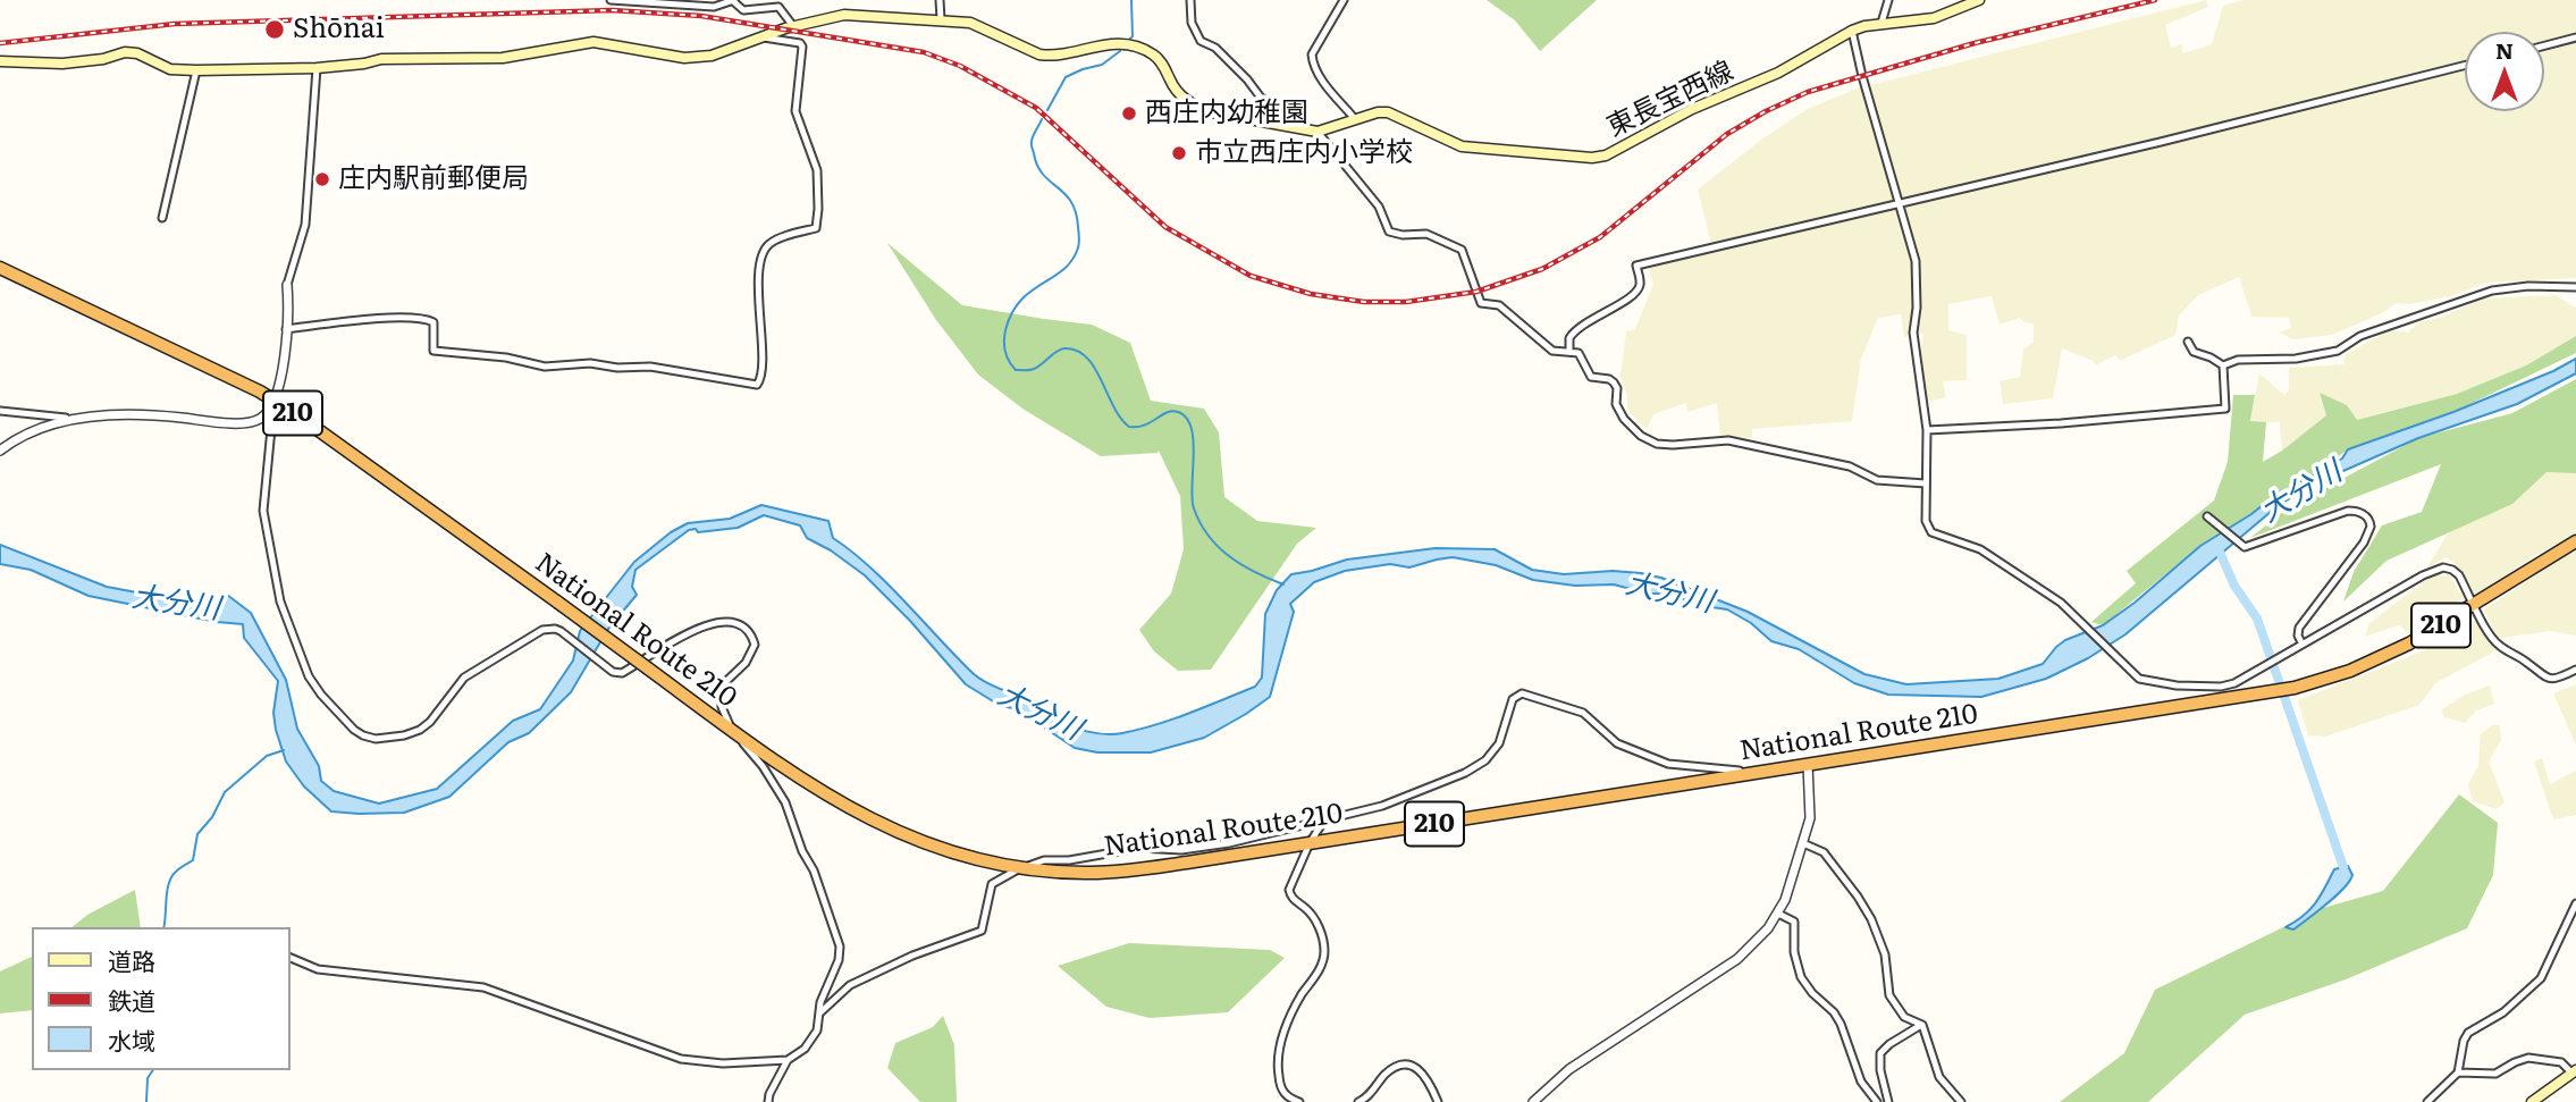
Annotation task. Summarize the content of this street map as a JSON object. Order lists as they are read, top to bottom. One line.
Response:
{"streets":{"highway":["210","National Route 210"],"main road":["東長宝西線"]},"water":["大分川"],"places":["Shōnai","西庄内幼稚園","市立西庄内小学校","庄内駅前郵便局"],"legend":["道路","鉄道","水域"],"north":"top"}
